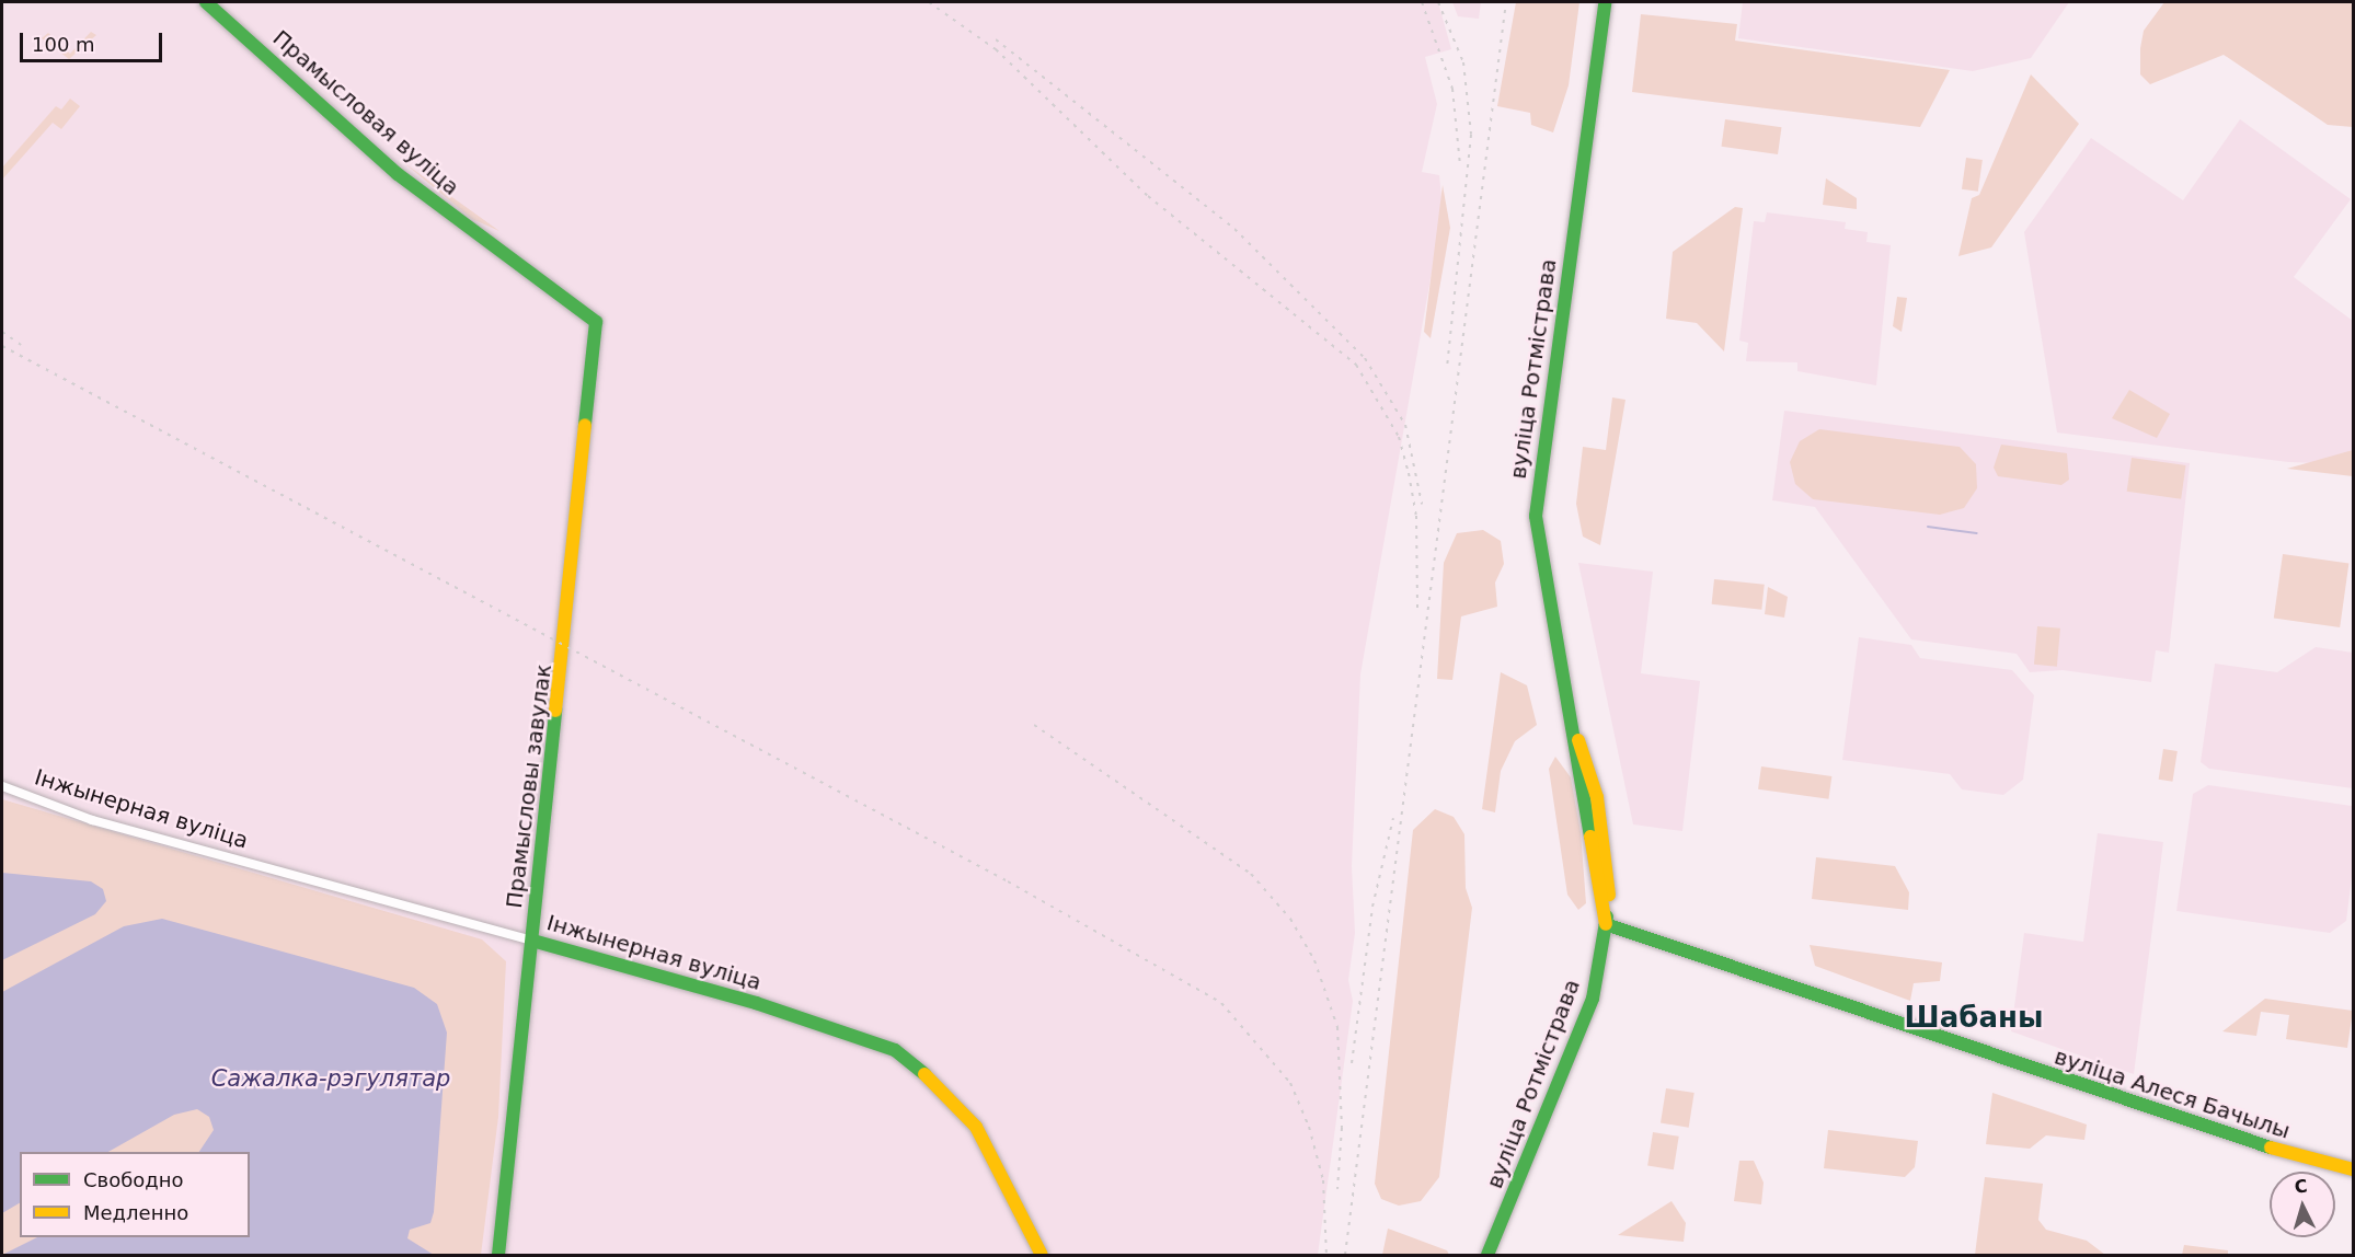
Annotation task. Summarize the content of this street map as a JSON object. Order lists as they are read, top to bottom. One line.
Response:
{"streets":{"street":["Прамысловая вуліца","вуліца Ротмістрава","Прамысловы завулак","Інжынерная вуліца","вуліца Алеся Бачылы"]},"crossings":[["Прамысловая вуліца","Прамысловы завулак"],["вуліца Ротмістрава","вуліца Алеся Бачылы"],["Прамысловы завулак","Інжынерная вуліца"]],"districts":["Шабаны"],"water":["Сажалка-рэгулятар"],"legend":["Свободно","Медленно"],"scale_bar":"100 m","north":"top"}
